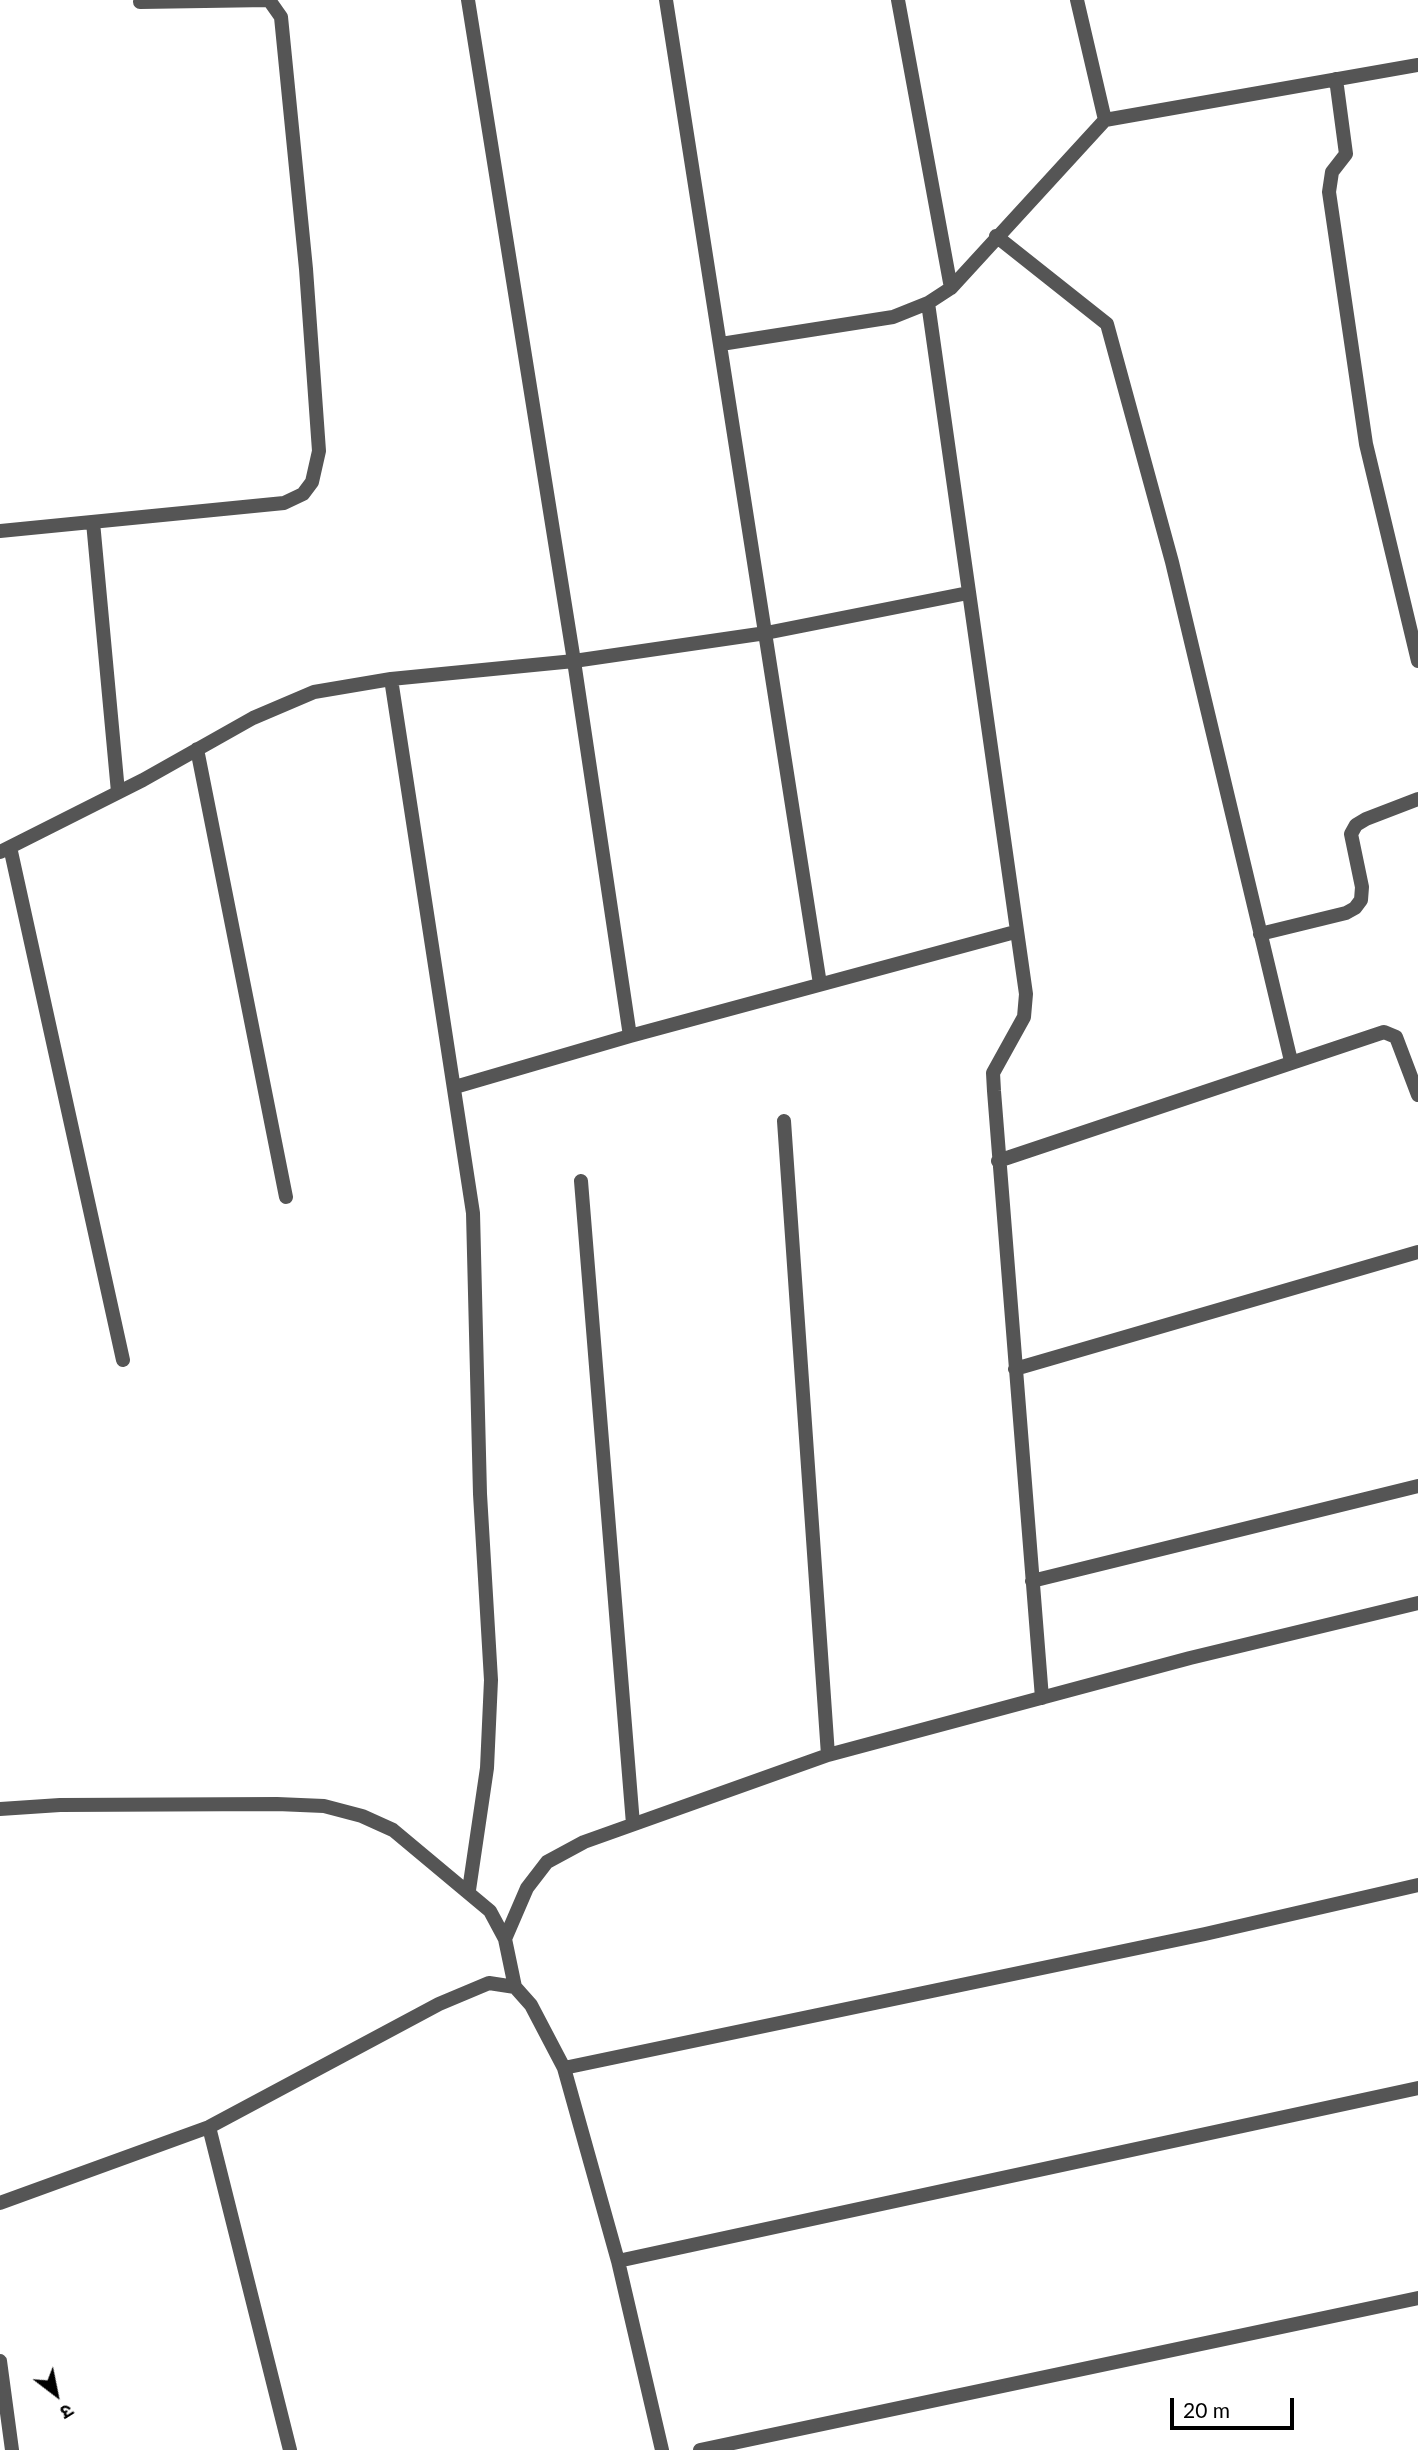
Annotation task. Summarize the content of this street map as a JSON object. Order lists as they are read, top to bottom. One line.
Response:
{"scale_bar":"20 m","north":"bottom right"}
